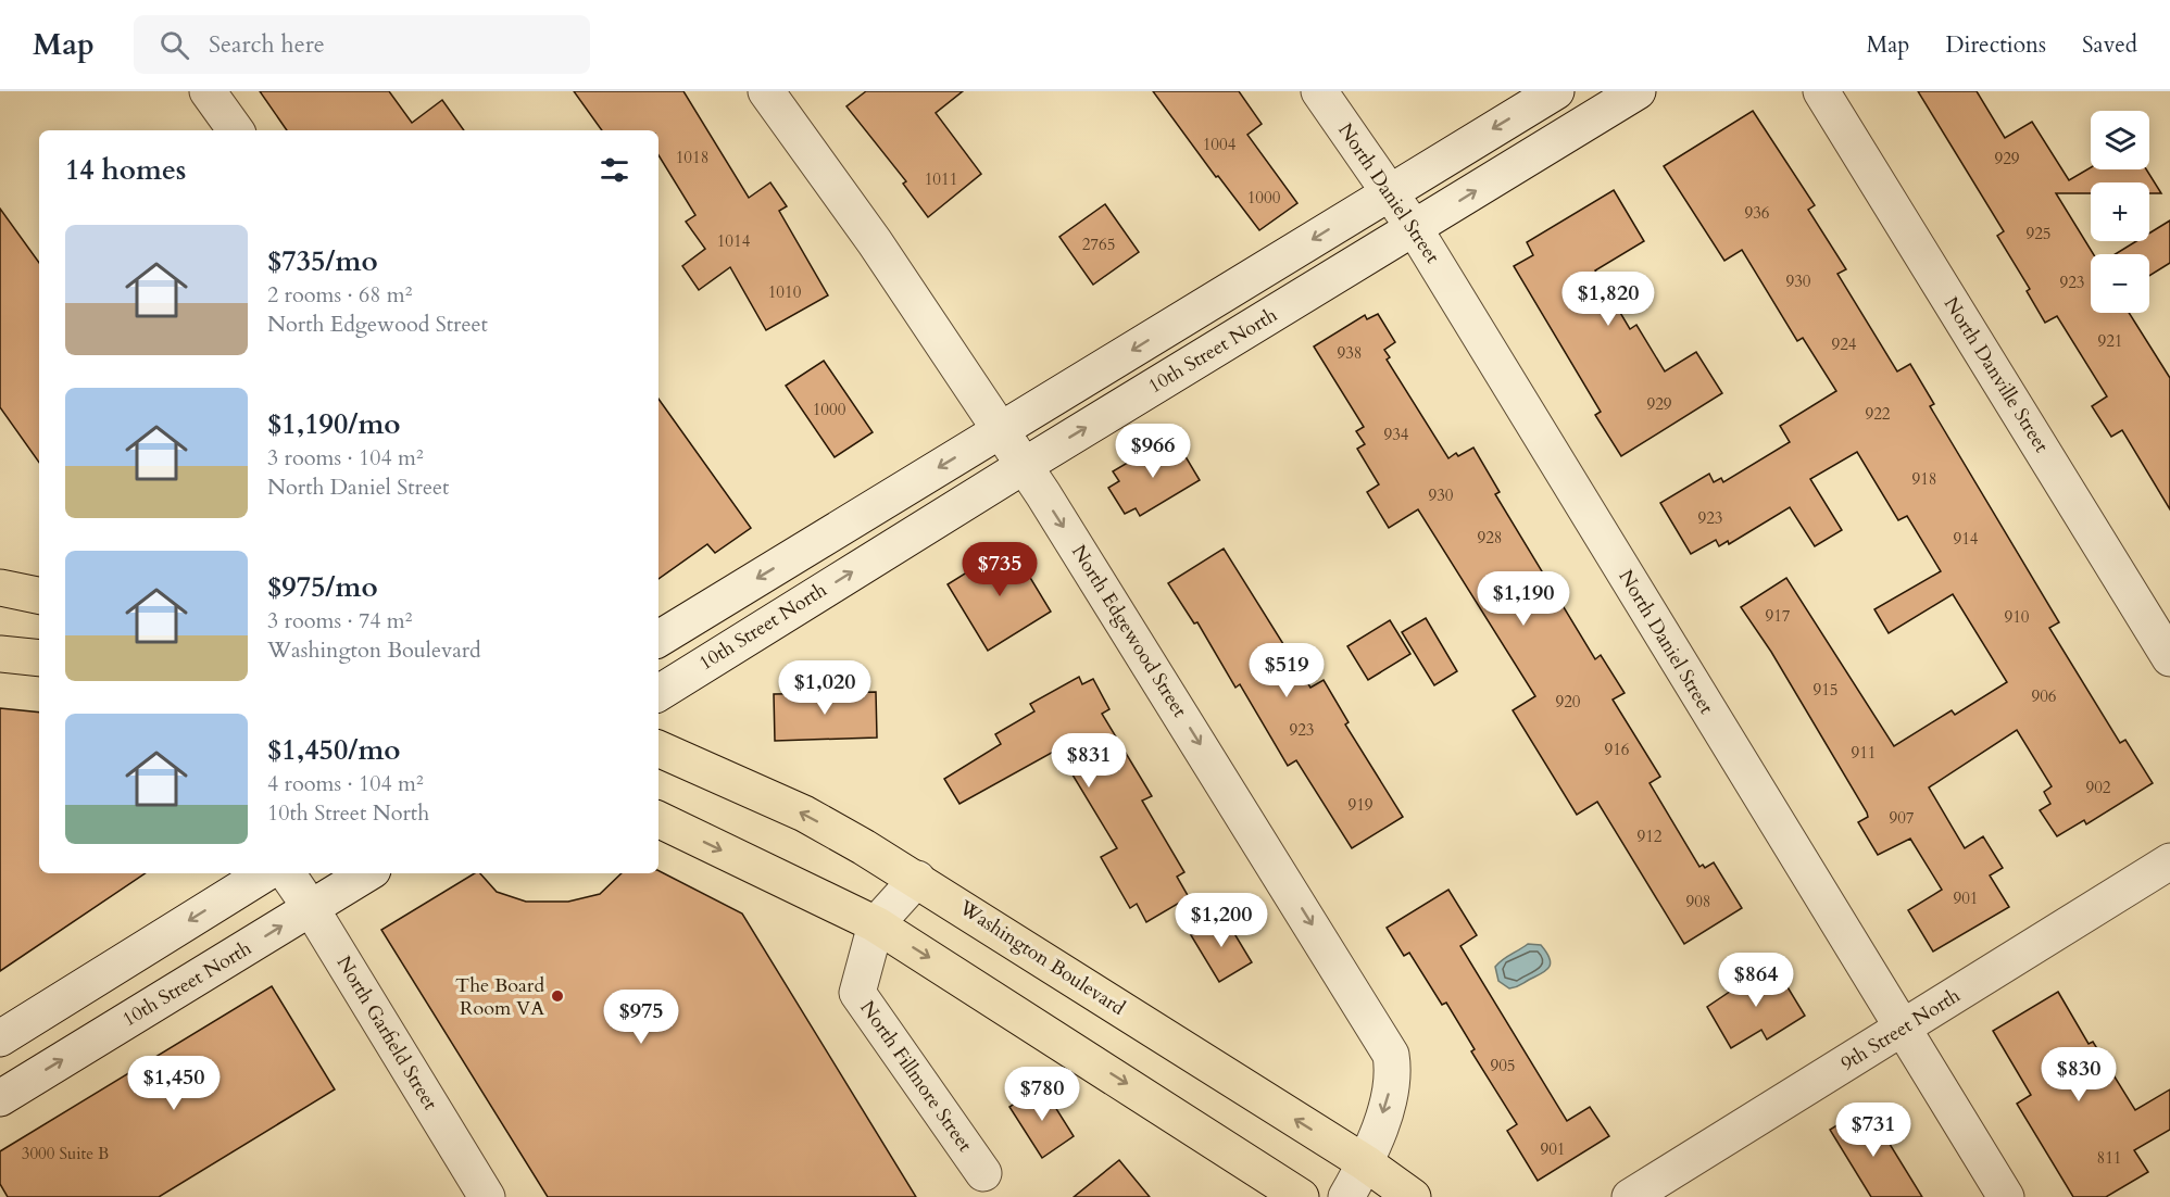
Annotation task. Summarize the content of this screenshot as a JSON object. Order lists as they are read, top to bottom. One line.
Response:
{"streets":{"main road":["Washington Boulevard"],"street":["North Daniel Street","10th Street North","North Danville Street","North Edgewood Street","9th Street North","North Garfield Street","North Fillmore Street"]},"crossings":[["North Daniel Street","10th Street North"],["North Daniel Street","9th Street North"],["10th Street North","North Edgewood Street"],["10th Street North","North Garfield Street"],["North Edgewood Street","Washington Boulevard"],["Washington Boulevard","North Fillmore Street"]],"one_way":["North Edgewood Street"],"places":["The Board Room VA"],"house_numbers":["1004","1018","929","1011","1000","936","925","1014","2765","930","923","1010","921","924","938","929","1000","922","934","918","930","923","928","914","917","910","915","906","920","923","916","911","902","919","907","912","901","908","905","901","3000 Suite B","811"],"page":{"header":"Map","search":"Search here","nav":["Map","Directions","Saved"],"map_buttons":["+","−"],"heading":"14 homes","list":[{"name":"$735/mo","note":"2 rooms · 68 m² · North Edgewood Street"},{"name":"$1,190/mo","note":"3 rooms · 104 m² · North Daniel Street"},{"name":"$975/mo","note":"3 rooms · 74 m² · Washington Boulevard"},{"name":"$1,450/mo","note":"4 rooms · 104 m² · 10th Street North"}],"price":["$1,820","$966","$735","$1,190","$519","$1,020","$831","$1,200","$864","$975","$830","$1,450","$780","$731"]}}
